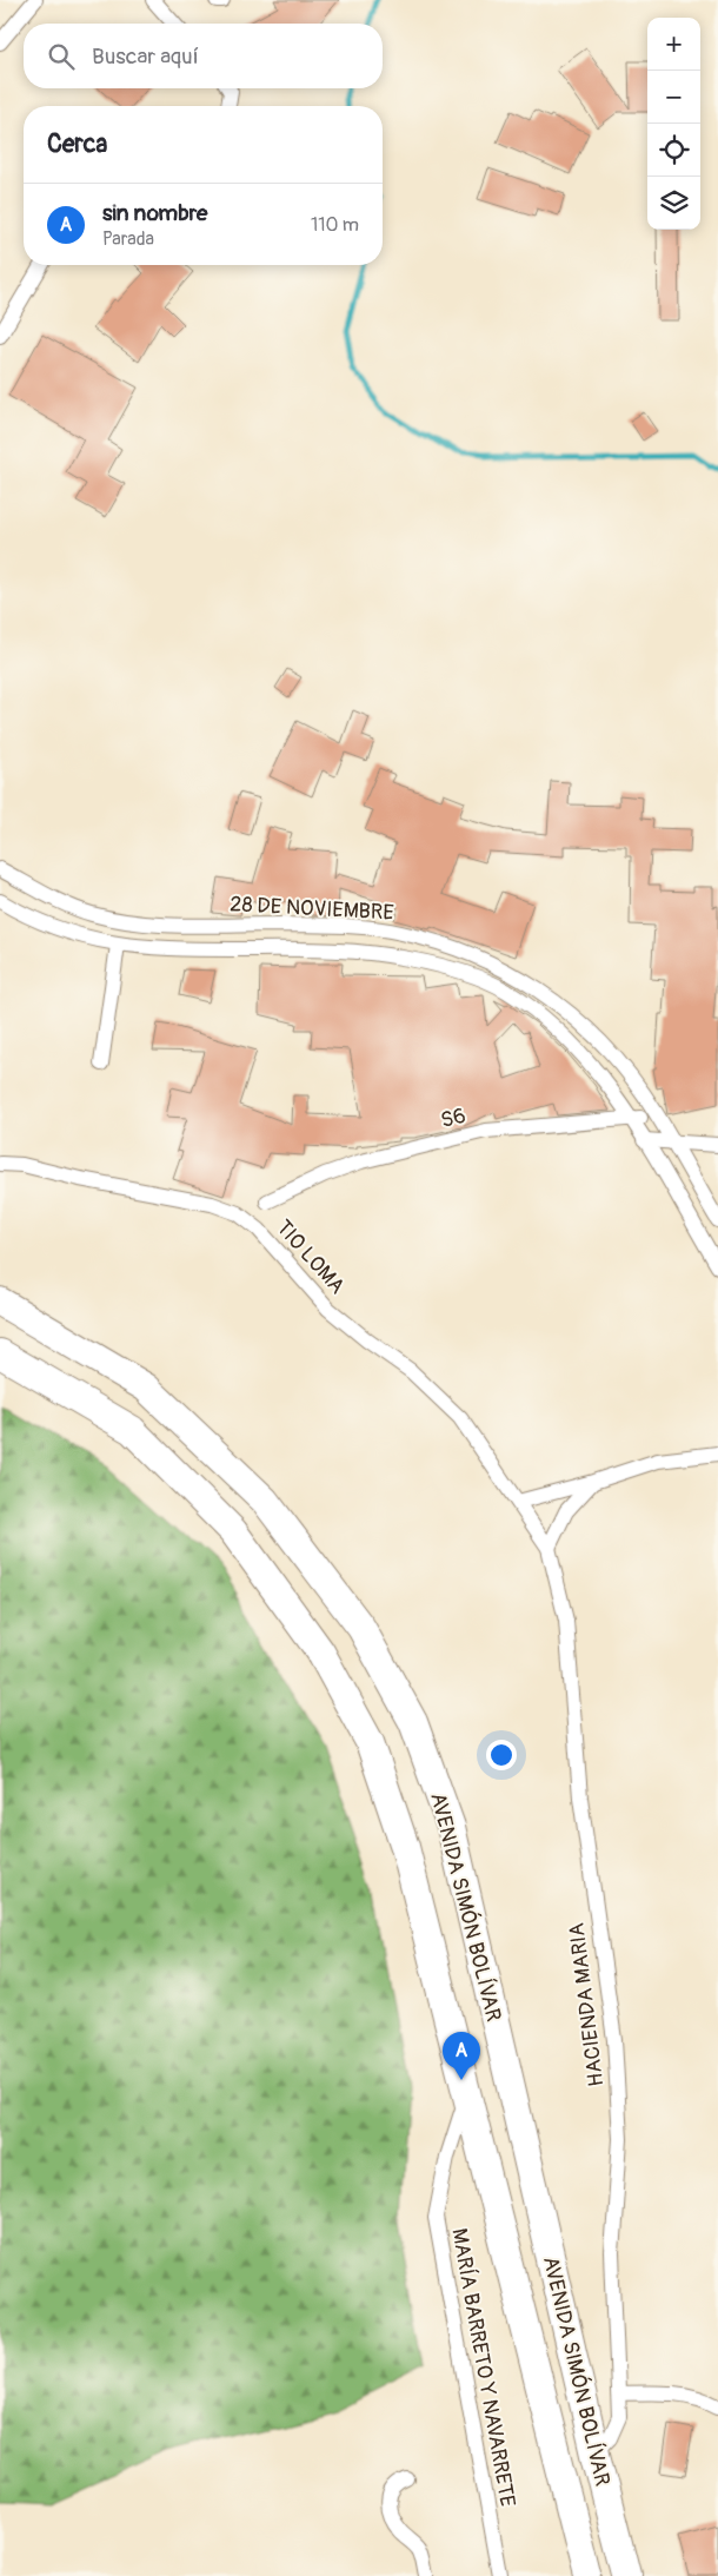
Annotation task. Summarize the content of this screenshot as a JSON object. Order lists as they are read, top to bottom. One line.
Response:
{"streets":{"highway":["AVENIDA SIMÓN BOLÍVAR"],"street":["28 DE NOVIEMBRE","S6","TIO LOMA","HACIENDA MARIA","MARÍA BARRETO Y NAVARRETE"]},"crossings":[["28 DE NOVIEMBRE","S6"],["TIO LOMA","HACIENDA MARIA"],["AVENIDA SIMÓN BOLÍVAR","HACIENDA MARIA"],["AVENIDA SIMÓN BOLÍVAR","MARÍA BARRETO Y NAVARRETE"]],"page":{"map_buttons":["+","−"],"search":"Buscar aquí","heading":"Cerca","list":[{"mark":"A","name":"sin nombre","note":"Parada","value":"110 m"}],"pins":"A"}}
